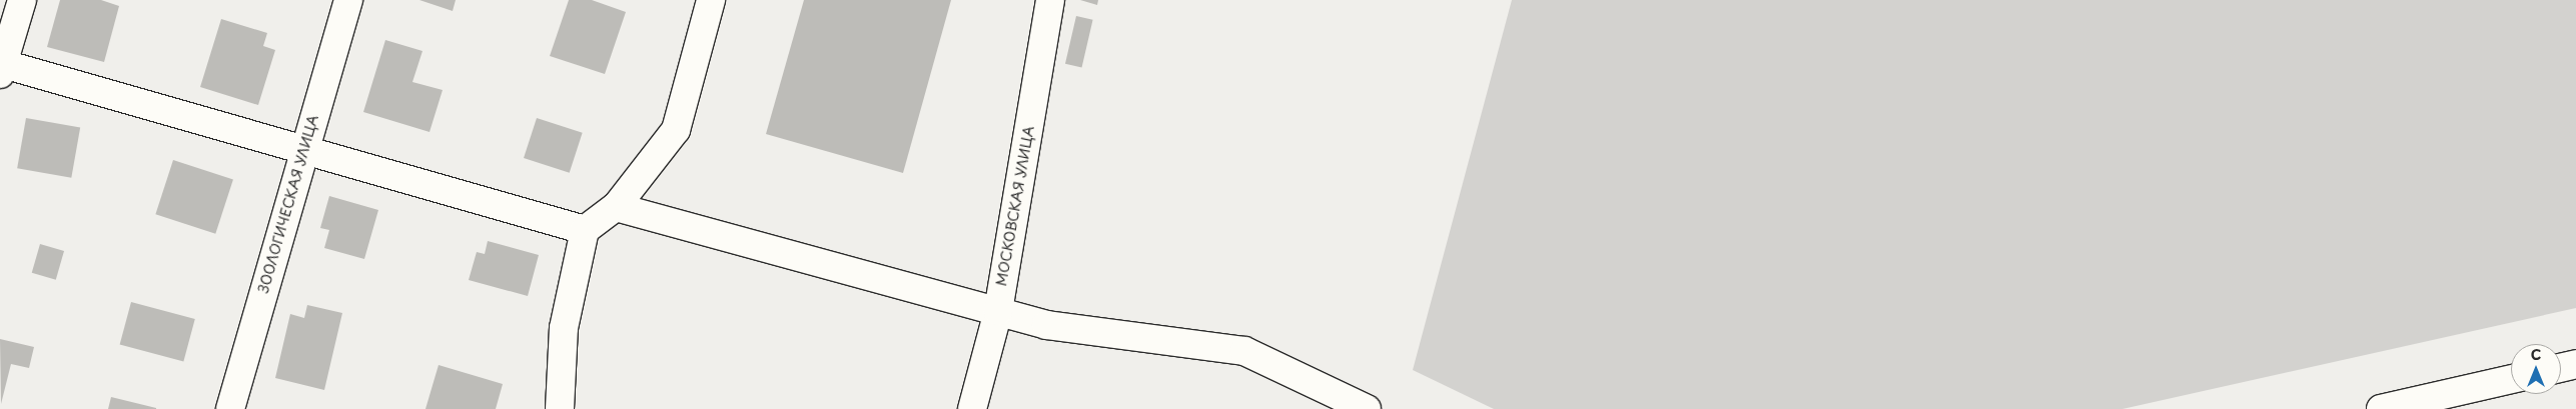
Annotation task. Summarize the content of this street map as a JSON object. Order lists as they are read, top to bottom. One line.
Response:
{"streets":{"street":["ЗООЛОГИЧЕСКАЯ УЛИЦА","МОСКОВСКАЯ УЛИЦА"]},"north":"top"}
